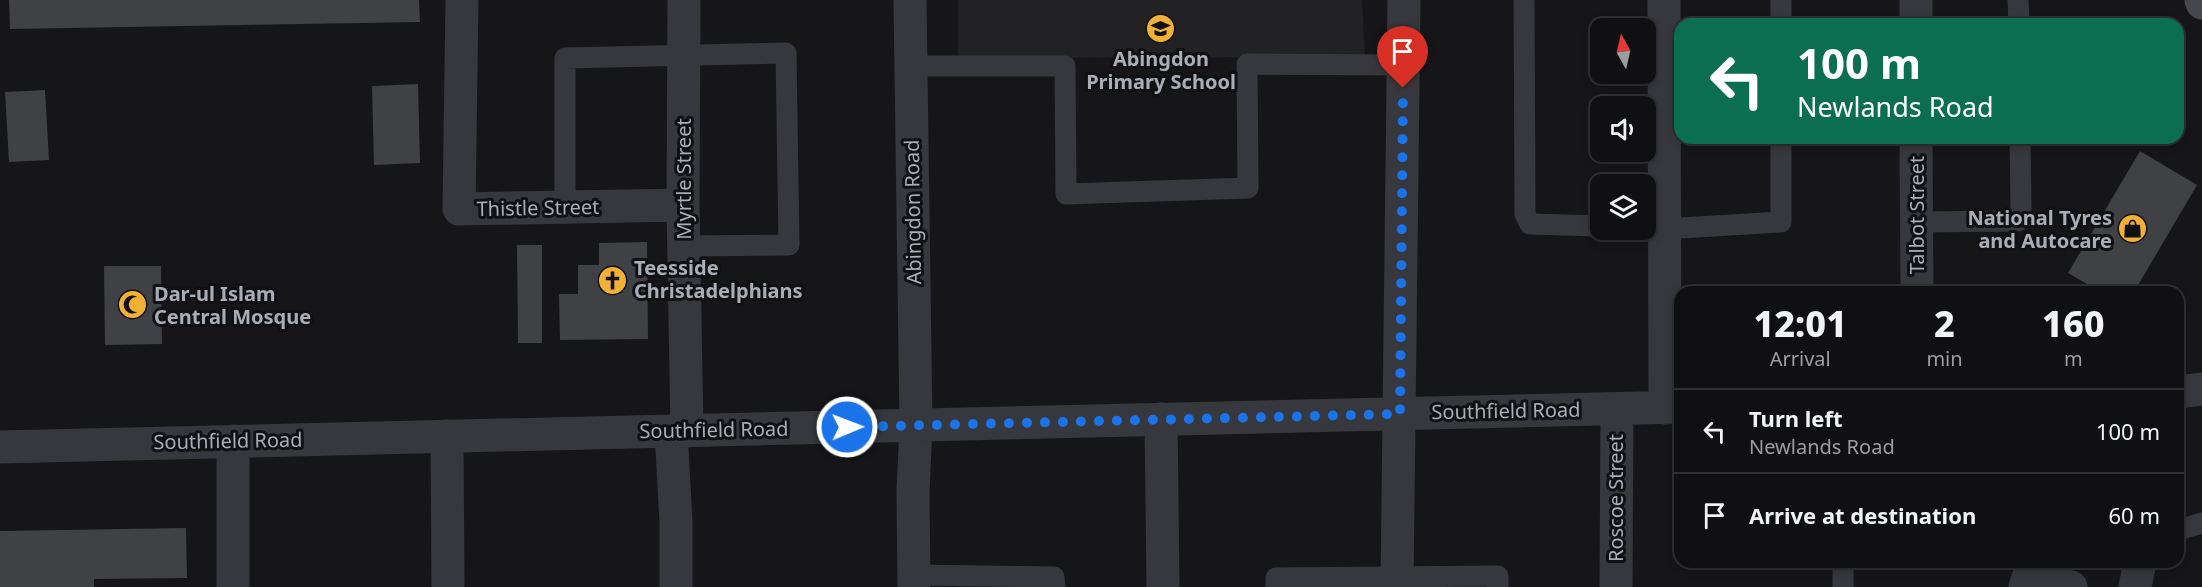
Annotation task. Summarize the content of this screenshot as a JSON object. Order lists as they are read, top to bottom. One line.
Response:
{"streets":{"street":["Myrtle Street","Thistle Street","Abingdon Road","Talbot Street","Southfield Road","Roscoe Street"]},"crossings":[["Myrtle Street","Thistle Street"],["Myrtle Street","Southfield Road"],["Abingdon Road","Southfield Road"],["Southfield Road","Roscoe Street"]],"places":{"school or university":["Abingdon Primary School"],"shop":["National Tyres and Autocare"],"church":["Teesside Christadelphians"],"mosque":["Dar-ul Islam Central Mosque"]},"north":"top","page":{"turn":["100 m","Newlands Road"],"eta":["12:01","Arrival","2","min","160","m"],"list":[{"name":"Turn left","note":"Newlands Road","value":"100 m"},{"name":"Arrive at destination","value":"60 m"}]}}
